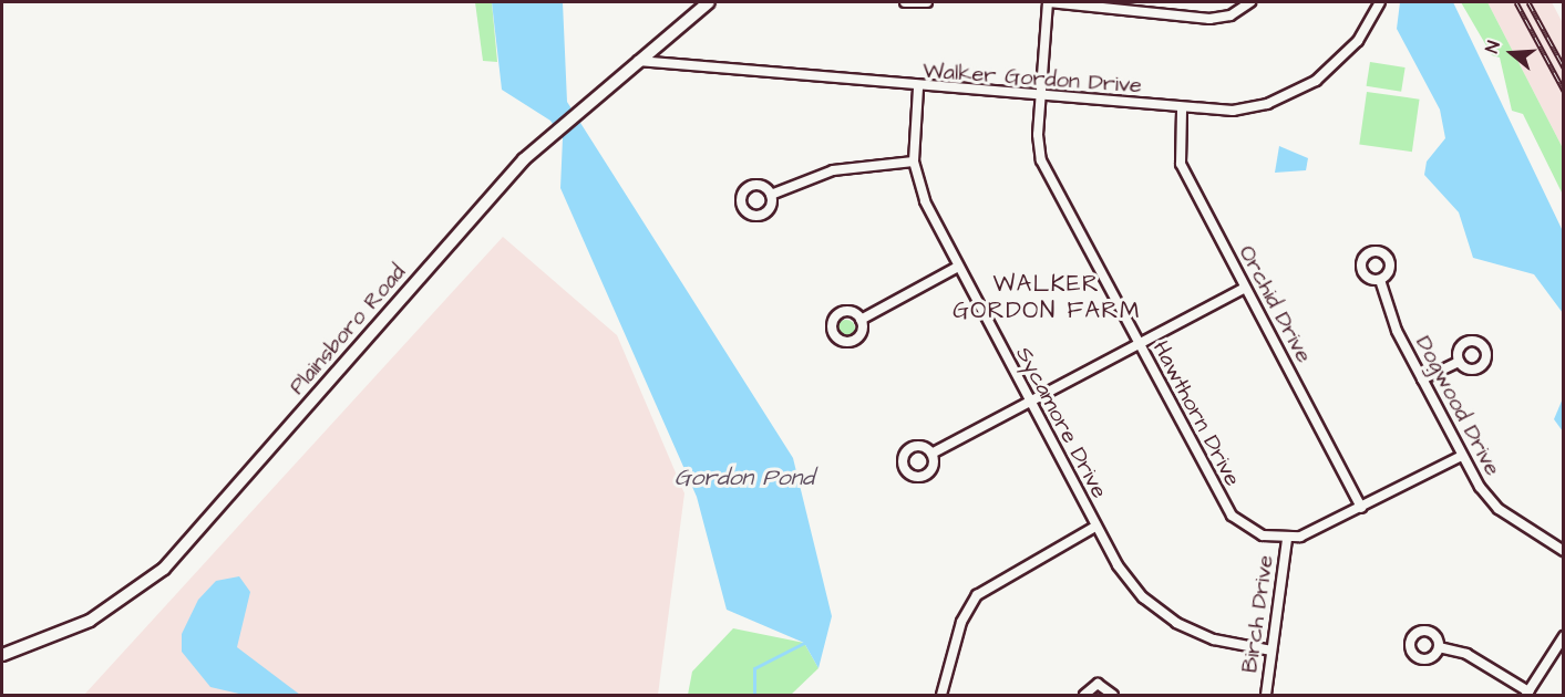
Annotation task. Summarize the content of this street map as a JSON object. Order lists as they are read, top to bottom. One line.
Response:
{"streets":{"street":["Walker Gordon Drive","Orchid Drive","Plainsboro Road","Dogwood Drive","Hawthorn Drive","Sycamore Drive","Birch Drive"]},"crossings":[["Walker Gordon Drive","Orchid Drive"],["Walker Gordon Drive","Plainsboro Road"],["Walker Gordon Drive","Hawthorn Drive"],["Walker Gordon Drive","Sycamore Drive"],["Hawthorn Drive","Birch Drive"],["Sycamore Drive","Birch Drive"]],"districts":["WALKER GORDON FARM"],"water":["Gordon Pond"],"north":"left"}
